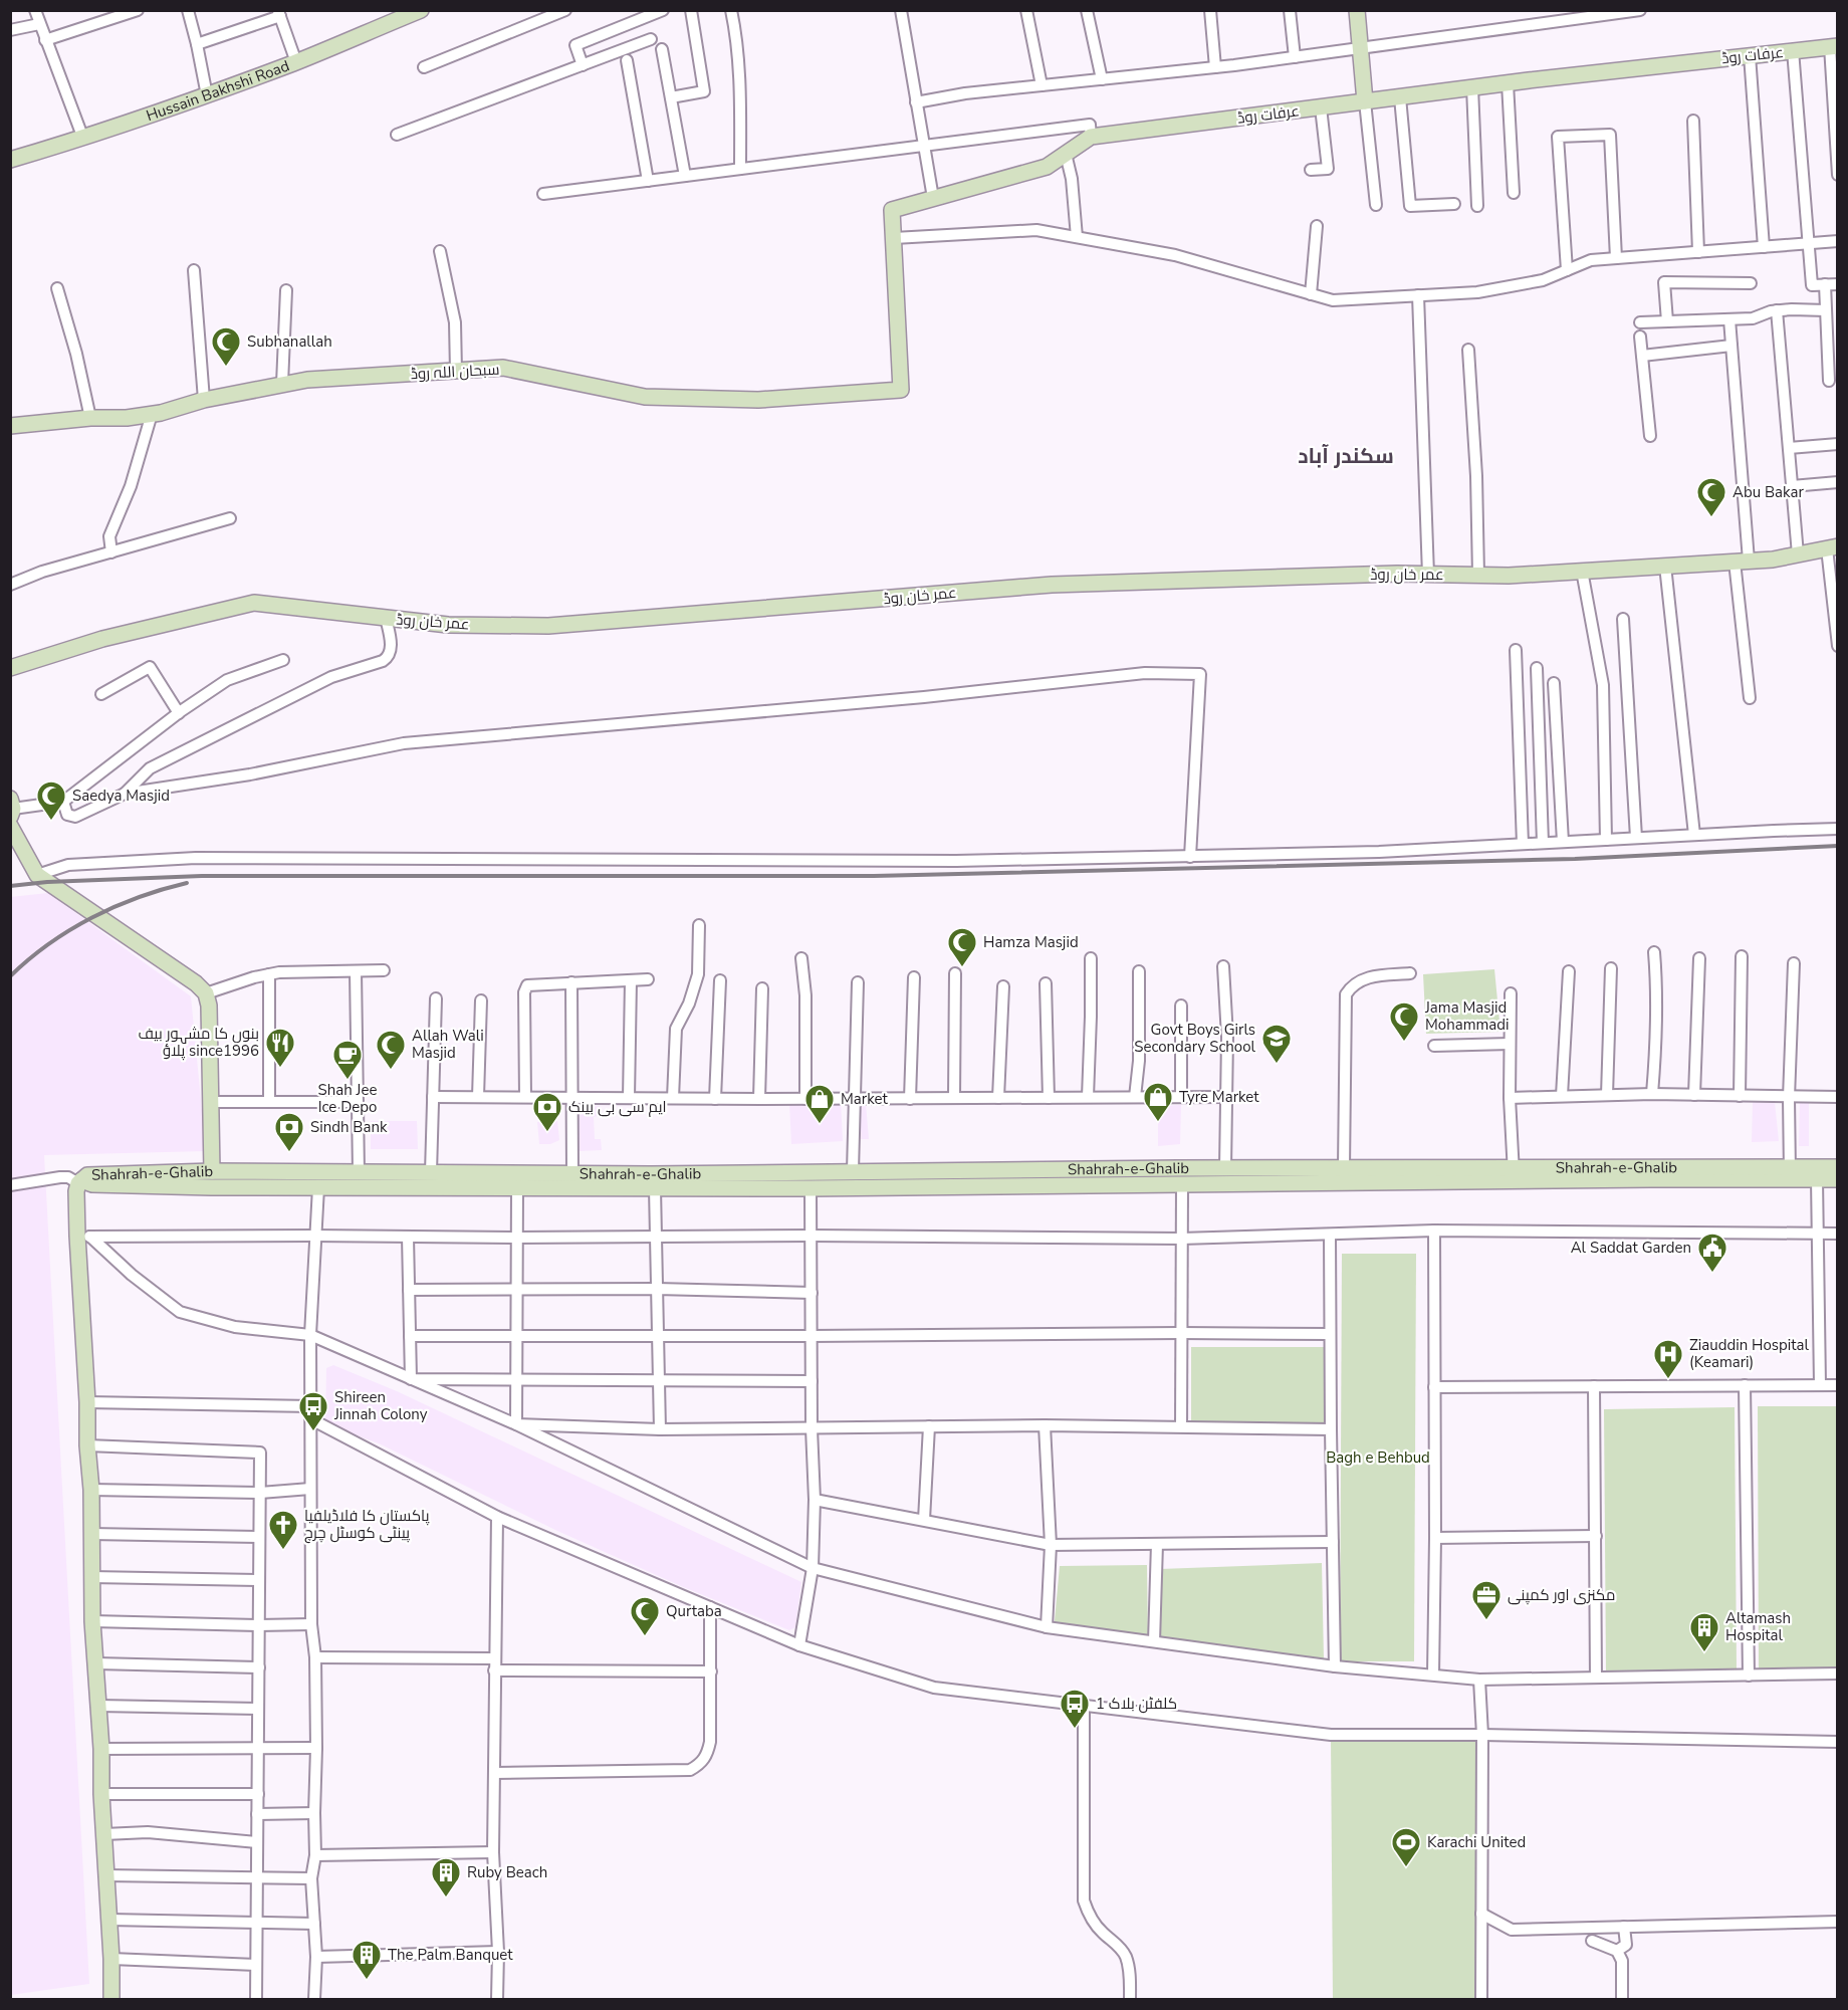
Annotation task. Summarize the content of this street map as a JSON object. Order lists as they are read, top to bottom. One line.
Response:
{"streets":{"street":["عرفات روڈ","Hussain Bakhshi Road","سبحان اللہ روڈ","عمر خان روڈ","Shahrah-e-Ghalib"]},"crossings":[["عرفات روڈ","سبحان اللہ روڈ"]],"districts":["سکندر آباد"],"parks":["Bagh e Behbud"],"places":{"mosque":["Subhanallah","Abu Bakar","Saedya Masjid","Hamza Masjid","Jama Masjid Mohammadi","Allah Wali Masjid","Qurtaba"],"school or university":["Govt Boys Girls Secondary School"],"restaurant":["بنوں کا مشہور بیف پلاؤ since1996"],"cafe":["Shah Jee Ice Depo"],"shop":["Tyre Market","Market"],"bank":["ایم سی بی بینک","Sindh Bank"],"public building":["Al Saddat Garden"],"hospital":["Ziauddin Hospital (Keamari)"],"bus stop":["Shireen Jinnah Colony","کلفٹن بلاک 1"],"church":["پاکستان کا فلاڈیلفیا پینٹی کوسٹل چرچ"],"office":["مکنزی اور کمپنی"],"building":["Altamash Hospital","Ruby Beach","The Palm Banquet"],"sports":["Karachi United"]}}
